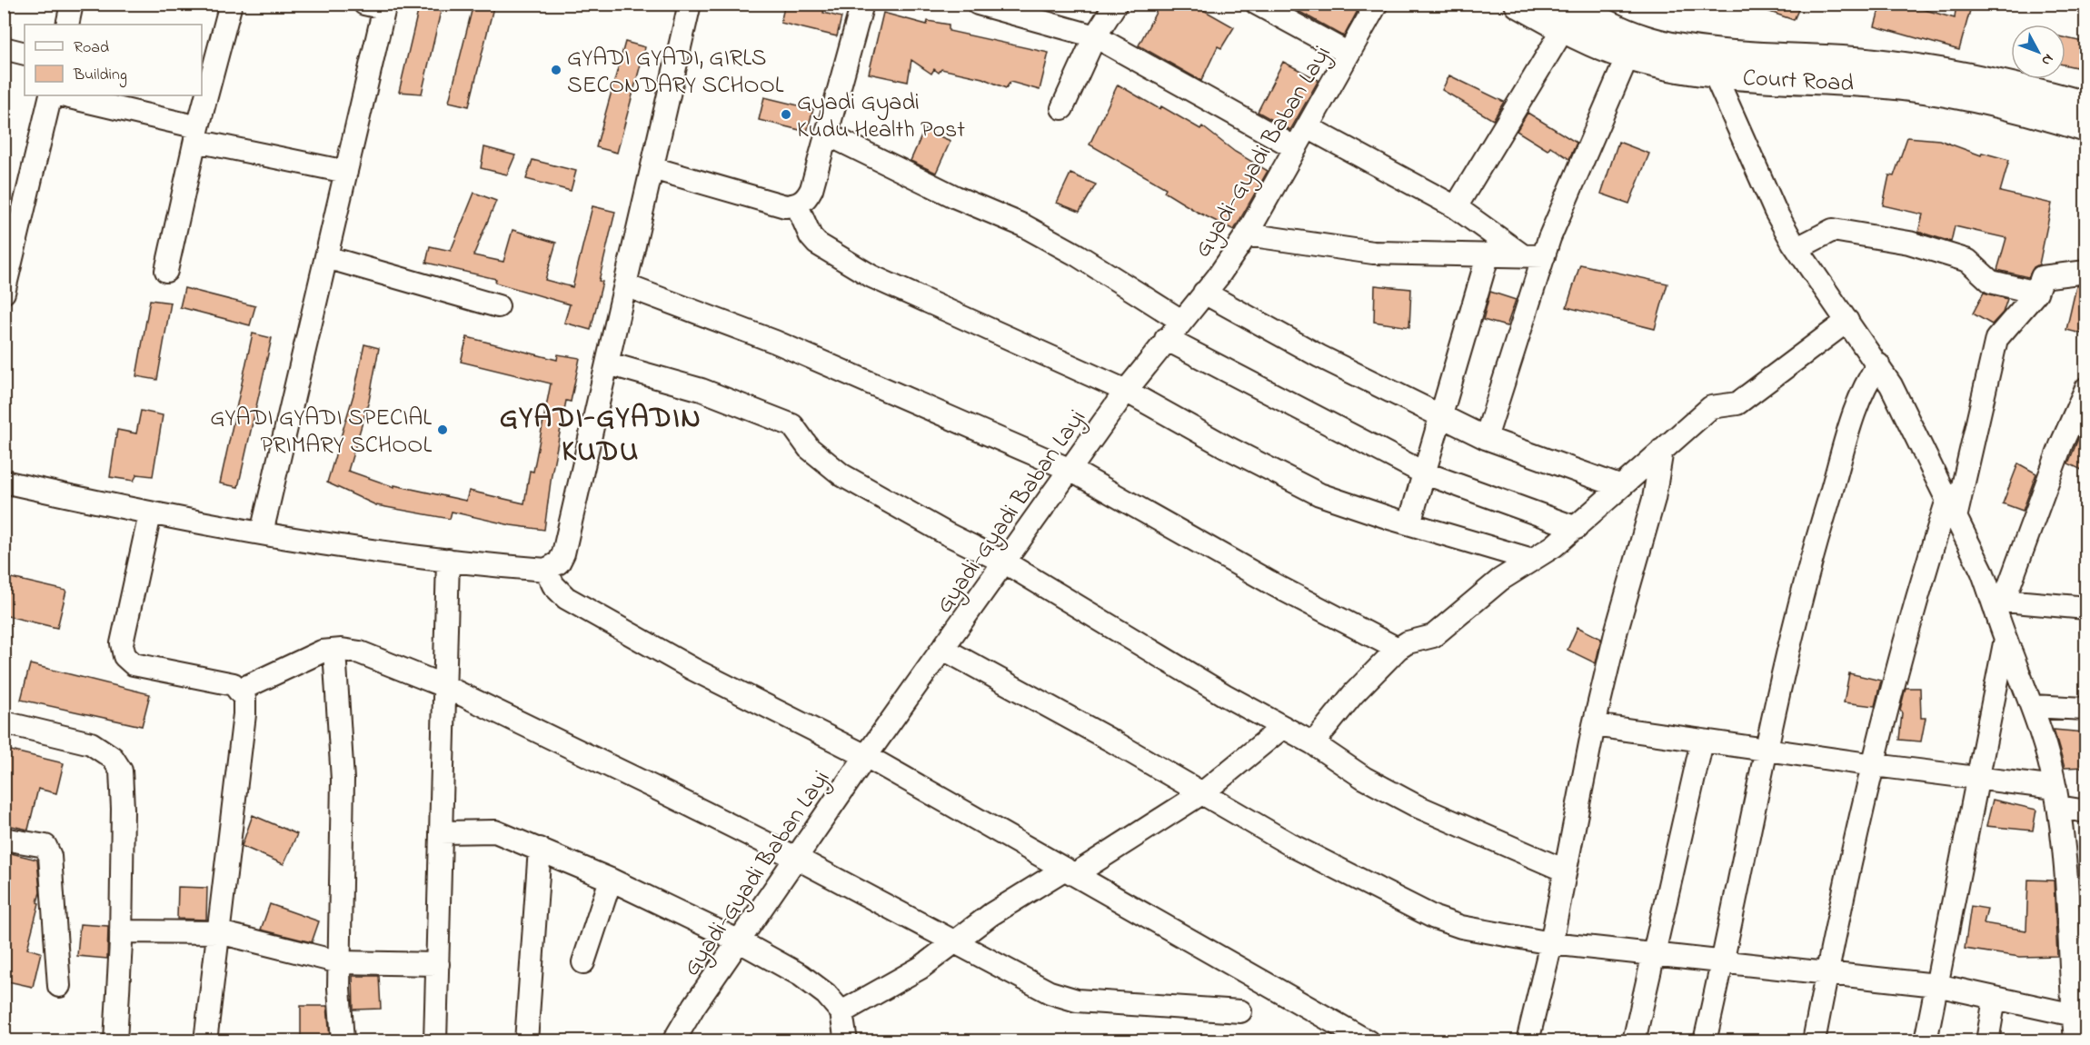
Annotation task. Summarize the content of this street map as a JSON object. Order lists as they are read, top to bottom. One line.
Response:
{"streets":{"main road":["Court Road"],"street":["Gyadi-Gyadi Baban Layi"]},"districts":["GYADI-GYADIN KUDU"],"places":["GYADI GYADI, GIRLS SECONDARY SCHOOL","Gyadi Gyadi Kudu Health Post","GYADI GYADI SPECIAL PRIMARY SCHOOL"],"legend":["Road","Building"],"north":"bottom right"}
